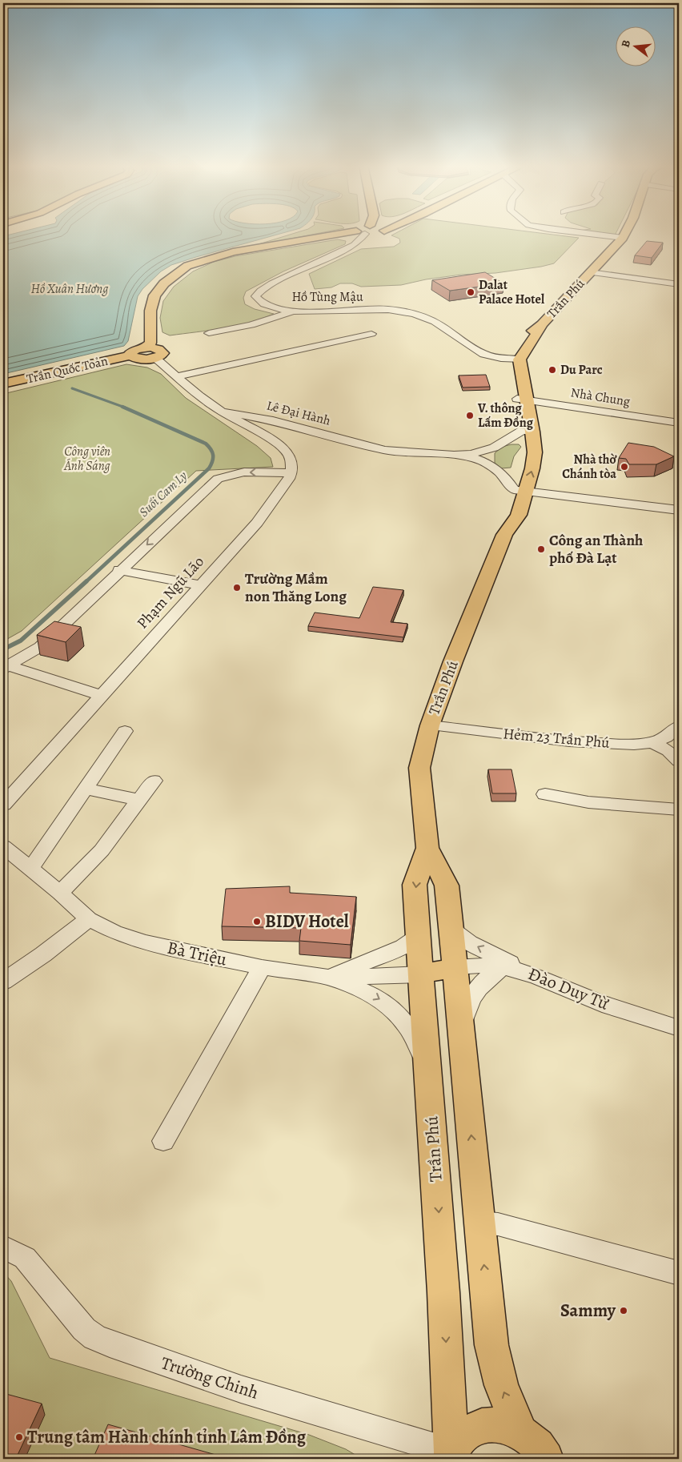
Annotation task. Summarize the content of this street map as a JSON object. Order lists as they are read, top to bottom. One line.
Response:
{"streets":{"main road":["Trần Phú","Trần Quốc Toản"],"street":["Hồ Tùng Mậu","Nhà Chung","Lê Đại Hành","Phạm Ngũ Lão","Hẻm 23 Trần Phú","Bà Triệu","Đào Duy Từ","Trường Chinh"]},"crossings":[["Hồ Tùng Mậu","Trần Phú"],["Trần Phú","Nhà Chung"],["Trần Phú","Lê Đại Hành"],["Trần Phú","Hẻm 23 Trần Phú"],["Trần Phú","Bà Triệu"],["Trần Phú","Đào Duy Từ"],["Trần Phú","Trường Chinh"]],"water":["Hồ Xuân Hương","Suối Cam Ly"],"parks":["Công viên Ánh Sáng"],"places":["Dalat Palace Hotel","Du Parc","V. thông Lấm Đồng","Nhà thờ Chánh tòa","Công an Thành phố Đà Lạt","Trường Mầm non Thăng Long","BIDV Hotel","Sammy","Trung tâm Hành chính tỉnh Lâm Đồng"],"north":"left"}
